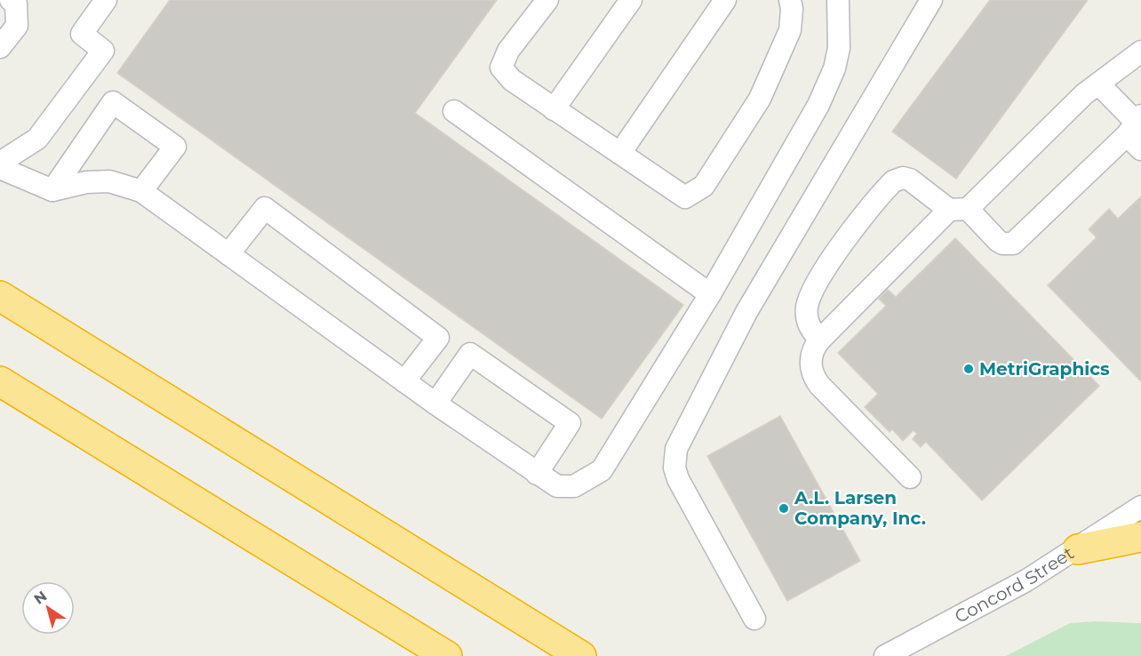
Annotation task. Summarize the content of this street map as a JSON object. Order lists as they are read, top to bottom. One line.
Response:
{"streets":{"street":["Concord Street"]},"places":["MetriGraphics","A.L. Larsen Company, Inc."],"north":"top left"}
